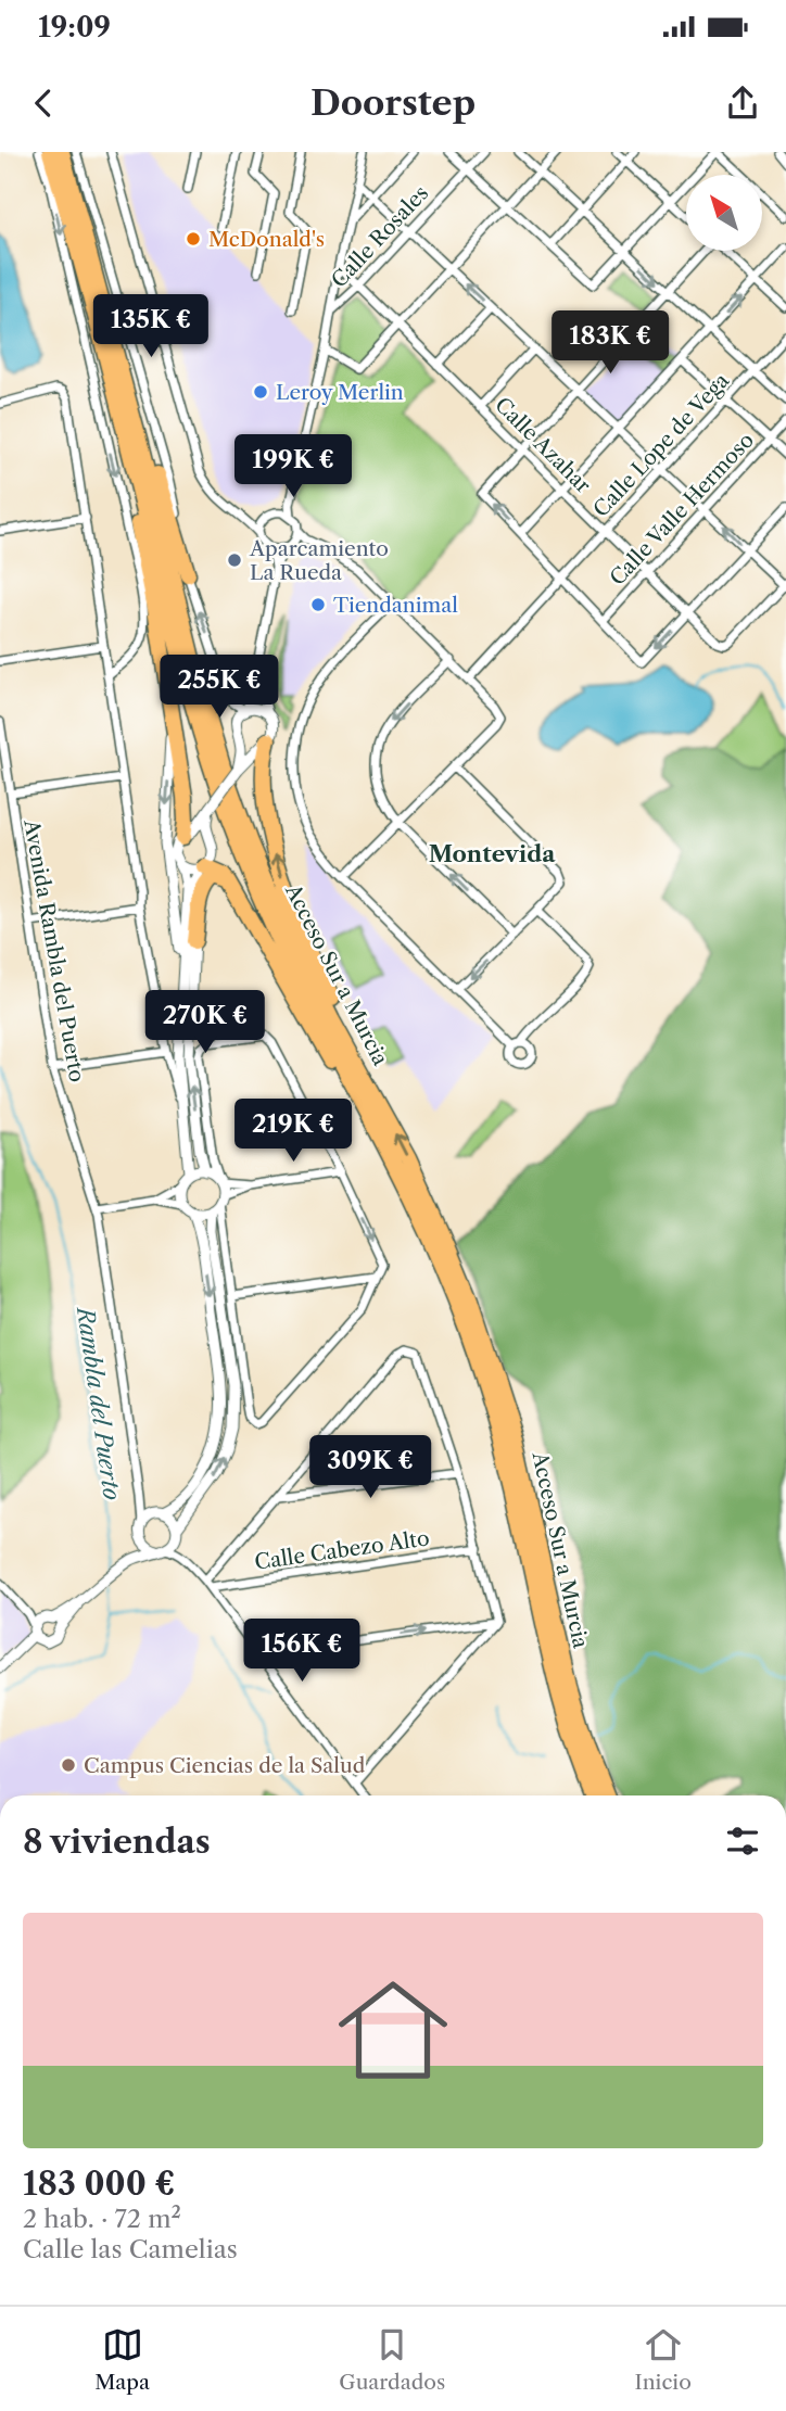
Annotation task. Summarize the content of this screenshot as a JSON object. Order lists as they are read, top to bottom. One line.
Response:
{"streets":{"highway":["Acceso Sur a Murcia"],"street":["Calle Rosales","Calle Azahar","Calle Lope de Vega","Calle Valle Hermoso","Avenida Rambla del Puerto","Calle Cabezo Alto"]},"crossings":[["Calle Rosales","Calle Azahar"],["Calle Azahar","Calle Lope de Vega"],["Calle Azahar","Calle Valle Hermoso"]],"districts":["Montevida"],"water":["Rambla del Puerto"],"places":["McDonald's","Leroy Merlin","Aparcamiento La Rueda","Tiendanimal","Campus Ciencias de la Salud"],"north":"top left","page":{"status":"19:09","header":"Doorstep","price":["135K €","183K €","199K €","255K €","270K €","219K €","309K €","156K €"],"heading":"8 viviendas","list":[{"name":"183 000 €","note":"2 hab. · 72 m² · Calle las Camelias"}],"tabs":["Mapa","Guardados","Inicio"]}}
